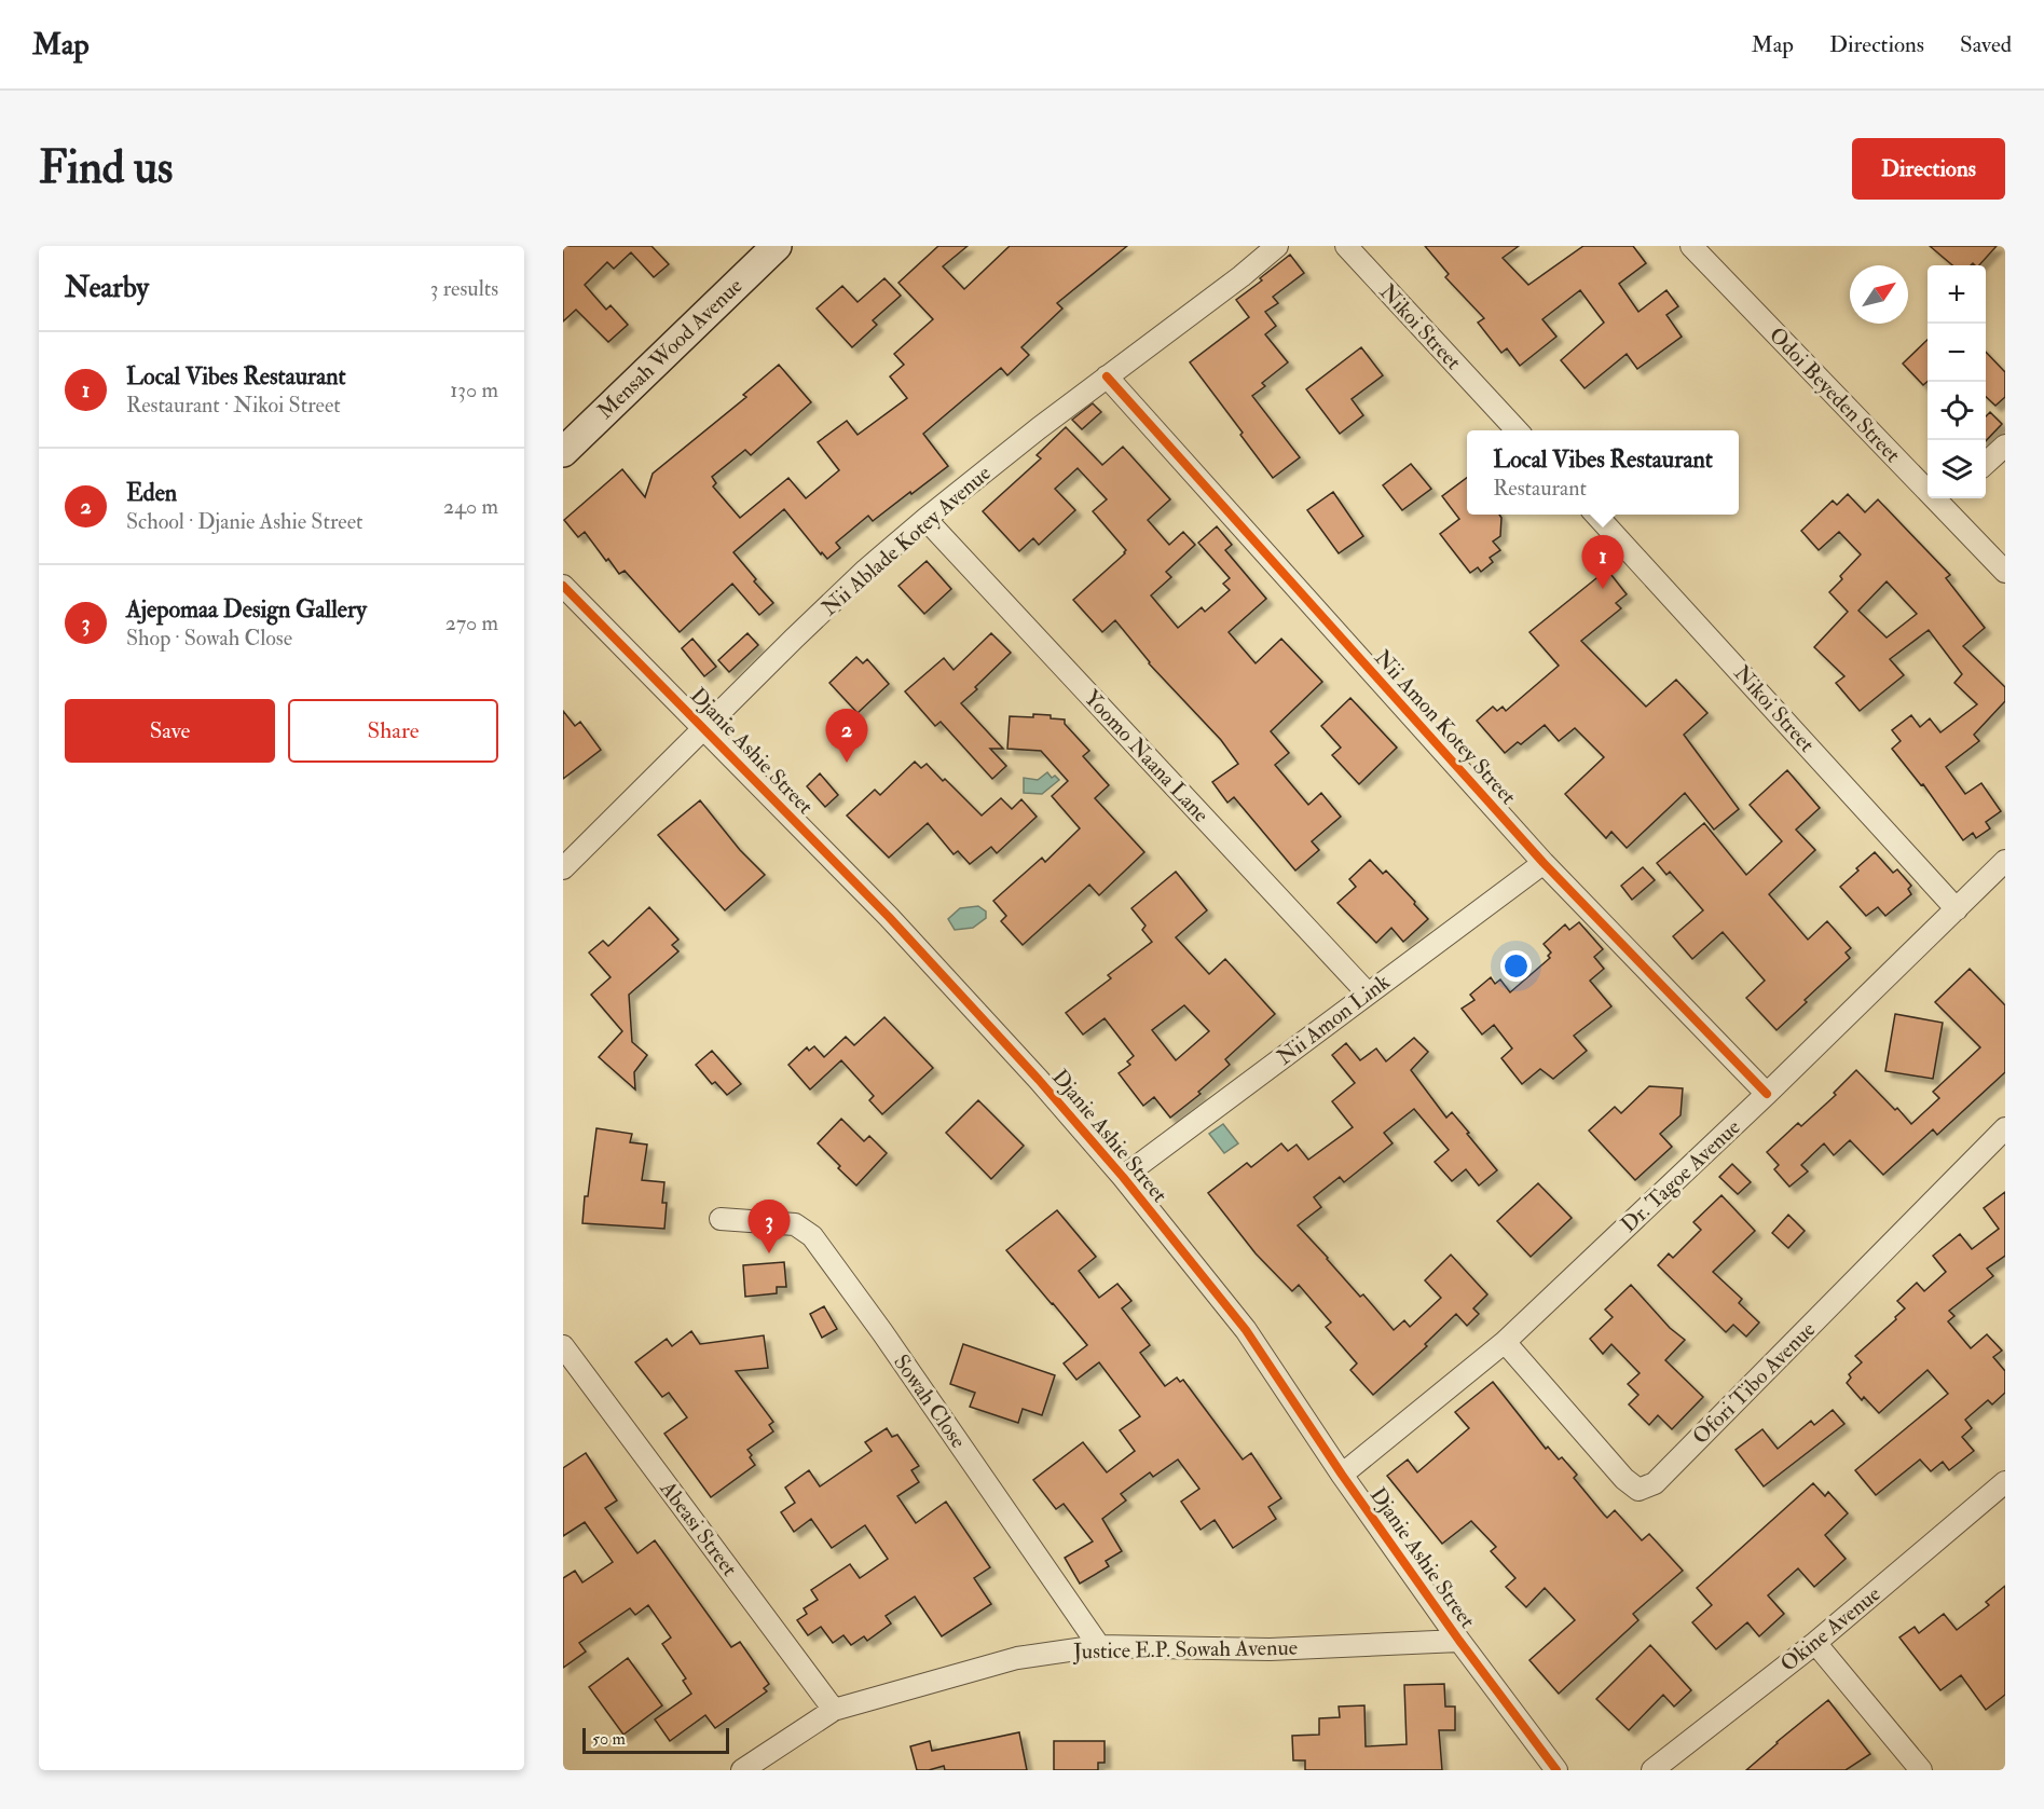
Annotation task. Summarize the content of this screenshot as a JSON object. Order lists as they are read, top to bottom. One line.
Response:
{"streets":{"street":["Nikoi Street","Mensah Wood Avenue","Odoi Beyeden Street","Nii Ablade Kotey Avenue","Nii Amon Kotey Street","Djanie Ashie Street","Yoomo Naana Lane","Nii Amon Link","Dr. Tagoe Avenue","Ofori Tibo Avenue","Sowah Close","Abeasi Street","Okine Avenue","Justice E.P. Sowah Avenue"]},"crossings":[["Nikoi Street","Dr. Tagoe Avenue"],["Nii Ablade Kotey Avenue","Nii Amon Kotey Street"],["Nii Ablade Kotey Avenue","Djanie Ashie Street"],["Nii Ablade Kotey Avenue","Yoomo Naana Lane"],["Nii Amon Kotey Street","Nii Amon Link"],["Nii Amon Kotey Street","Dr. Tagoe Avenue"],["Djanie Ashie Street","Nii Amon Link"],["Djanie Ashie Street","Dr. Tagoe Avenue"],["Djanie Ashie Street","Justice E.P. Sowah Avenue"],["Yoomo Naana Lane","Nii Amon Link"],["Dr. Tagoe Avenue","Ofori Tibo Avenue"],["Sowah Close","Justice E.P. Sowah Avenue"],["Abeasi Street","Justice E.P. Sowah Avenue"]],"scale_bar":"50 m","north":"top right","page":{"header":"Map","nav":["Map","Directions","Saved"],"buttons":["Directions",["Save","Share"]],"title":"Find us","heading":["Nearby","3 results"],"map_buttons":["+","−"],"list":[{"mark":"1","name":"Local Vibes Restaurant","note":"Restaurant · Nikoi Street","value":"130 m"},{"mark":"2","name":"Eden","note":"School · Djanie Ashie Street","value":"240 m"},{"mark":"3","name":"Ajepomaa Design Gallery","note":"Shop · Sowah Close","value":"270 m"}],"popup":["Local Vibes Restaurant","Restaurant"],"pins":["1","2","3"],"scale":"50 m"}}
